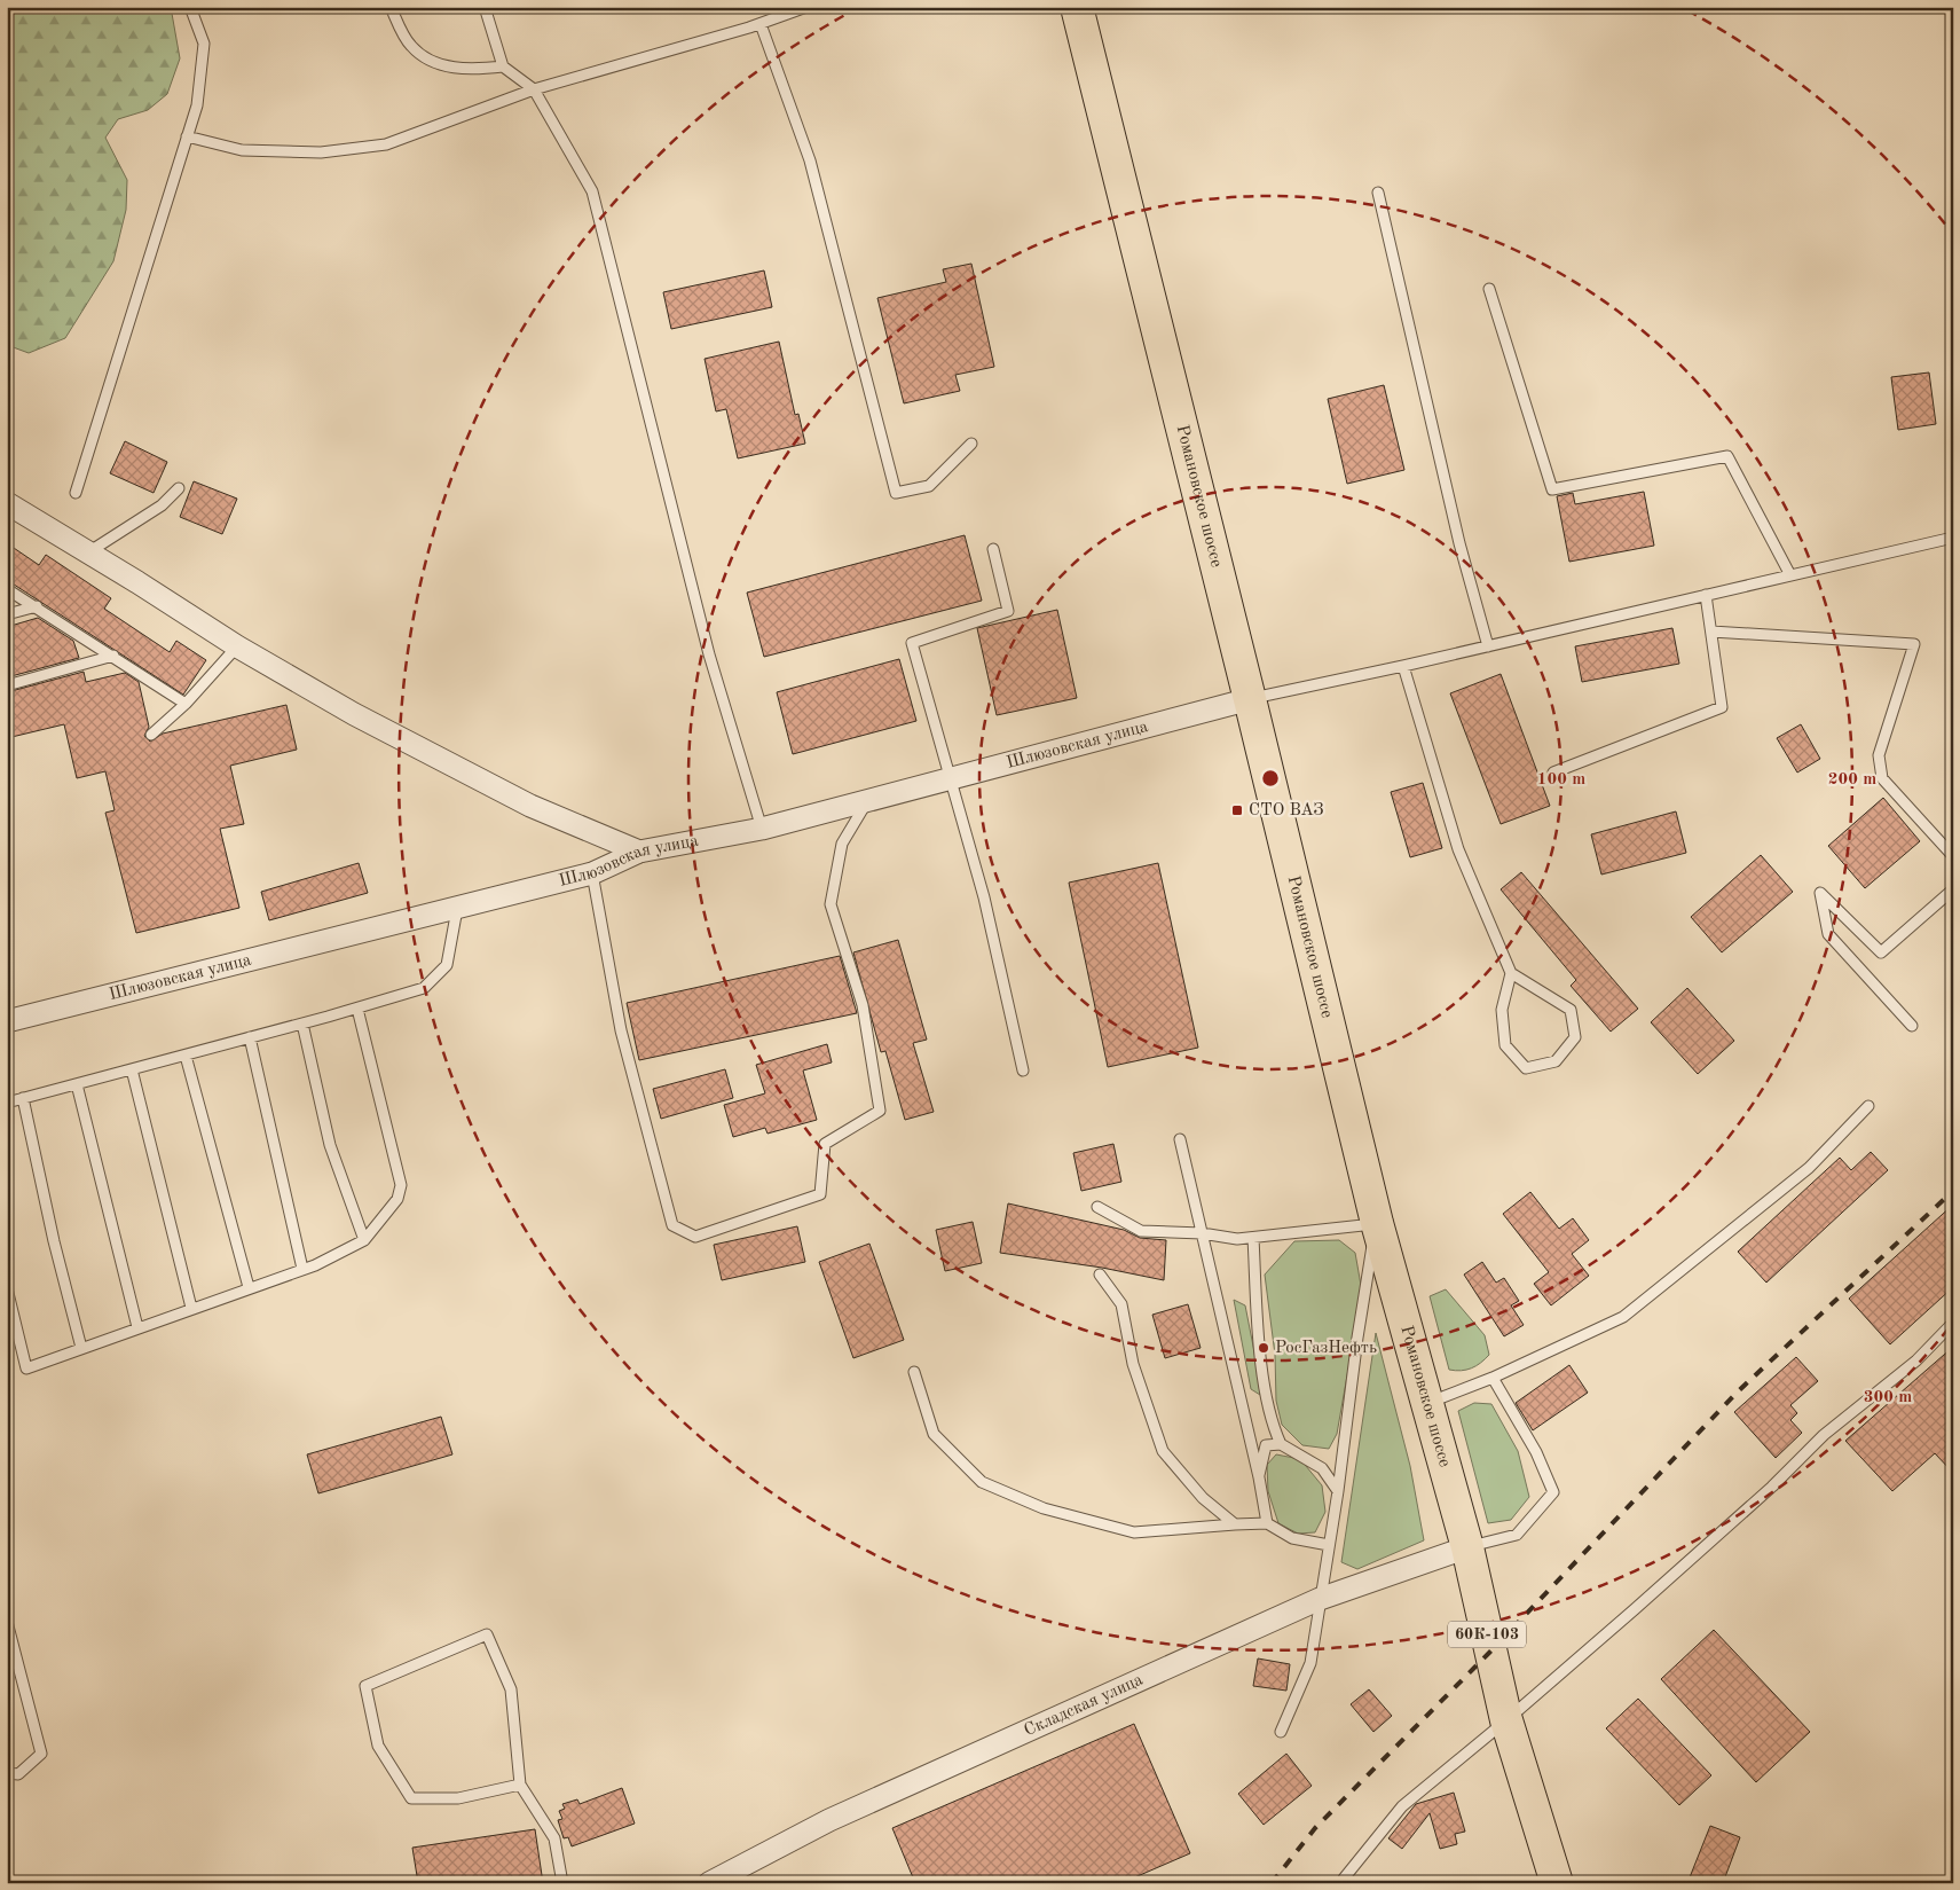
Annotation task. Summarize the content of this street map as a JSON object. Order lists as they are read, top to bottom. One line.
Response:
{"streets":{"main road":["Романовское шоссе","60К-103"],"street":["Шлюзовская улица","Складская улица"]},"crossings":[["Романовское шоссе","Шлюзовская улица"],["Романовское шоссе","Складская улица"]],"places":{"transit":["СТО ВАЗ"],"other":["РосГазНефть"]},"rings":["100 m","200 m","300 m"]}
